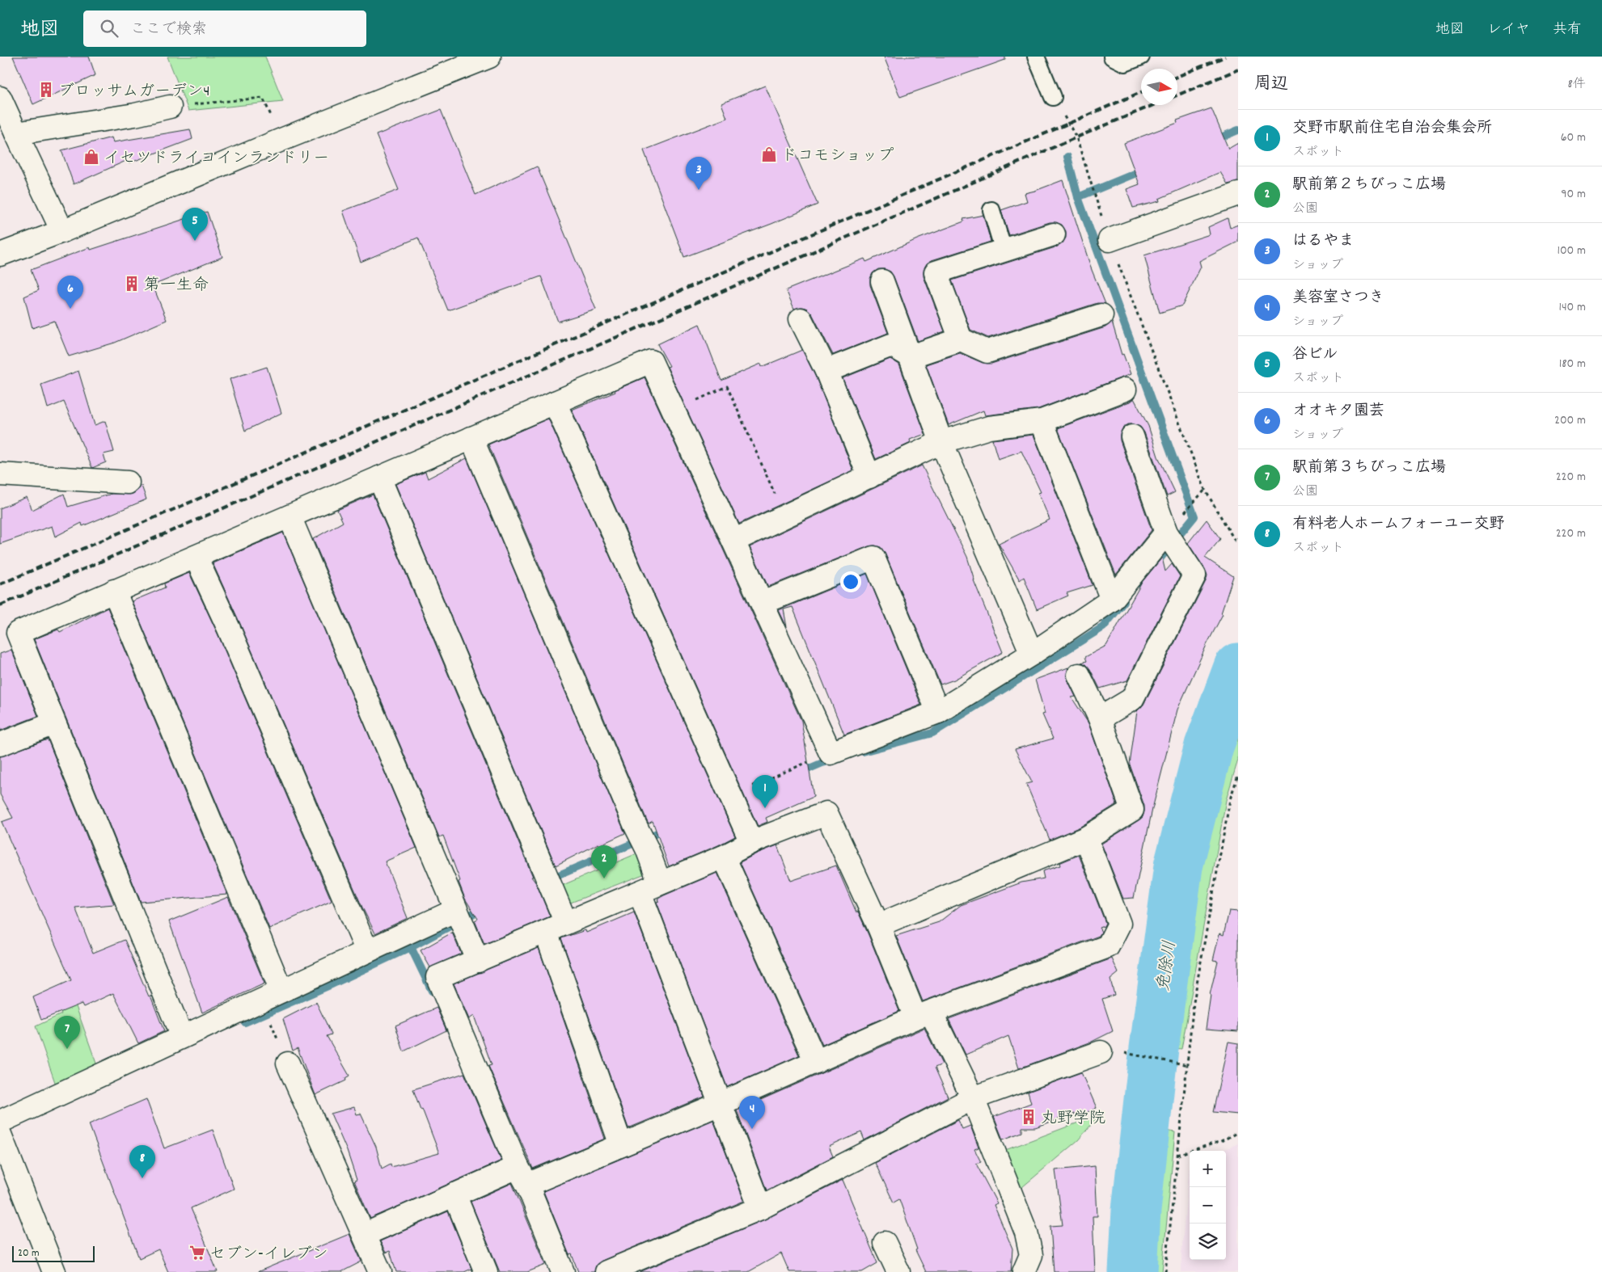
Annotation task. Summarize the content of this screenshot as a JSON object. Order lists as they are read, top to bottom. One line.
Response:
{"water":["免除川"],"places":{"building":["ブロッサムガーデン4","第一生命","丸野学院"],"shop":["ドコモショップ","イセツドライコインランドリー"],"supermarket":["セブン-イレブン"]},"scale_bar":"20 m","north":"right","page":{"header":"地図","search":"ここで検索","nav":["地図","レイヤ","共有"],"heading":["周辺","8件"],"list":[{"mark":"1","name":"交野市駅前住宅自治会集会所","note":"スポット","value":"60 m"},{"mark":"2","name":"駅前第２ちびっこ広場","note":"公園","value":"90 m"},{"mark":"3","name":"はるやま","note":"ショップ","value":"100 m"},{"mark":"4","name":"美容室さつき","note":"ショップ","value":"140 m"},{"mark":"5","name":"谷ビル","note":"スポット","value":"180 m"},{"mark":"6","name":"オオキタ園芸","note":"ショップ","value":"200 m"},{"mark":"7","name":"駅前第３ちびっこ広場","note":"公園","value":"220 m"},{"mark":"8","name":"有料老人ホームフォーユー交野","note":"スポット","value":"220 m"}],"pins":["3","5","6","1","2","7","4","8"],"map_buttons":["+","−"],"scale":"20 m"}}
